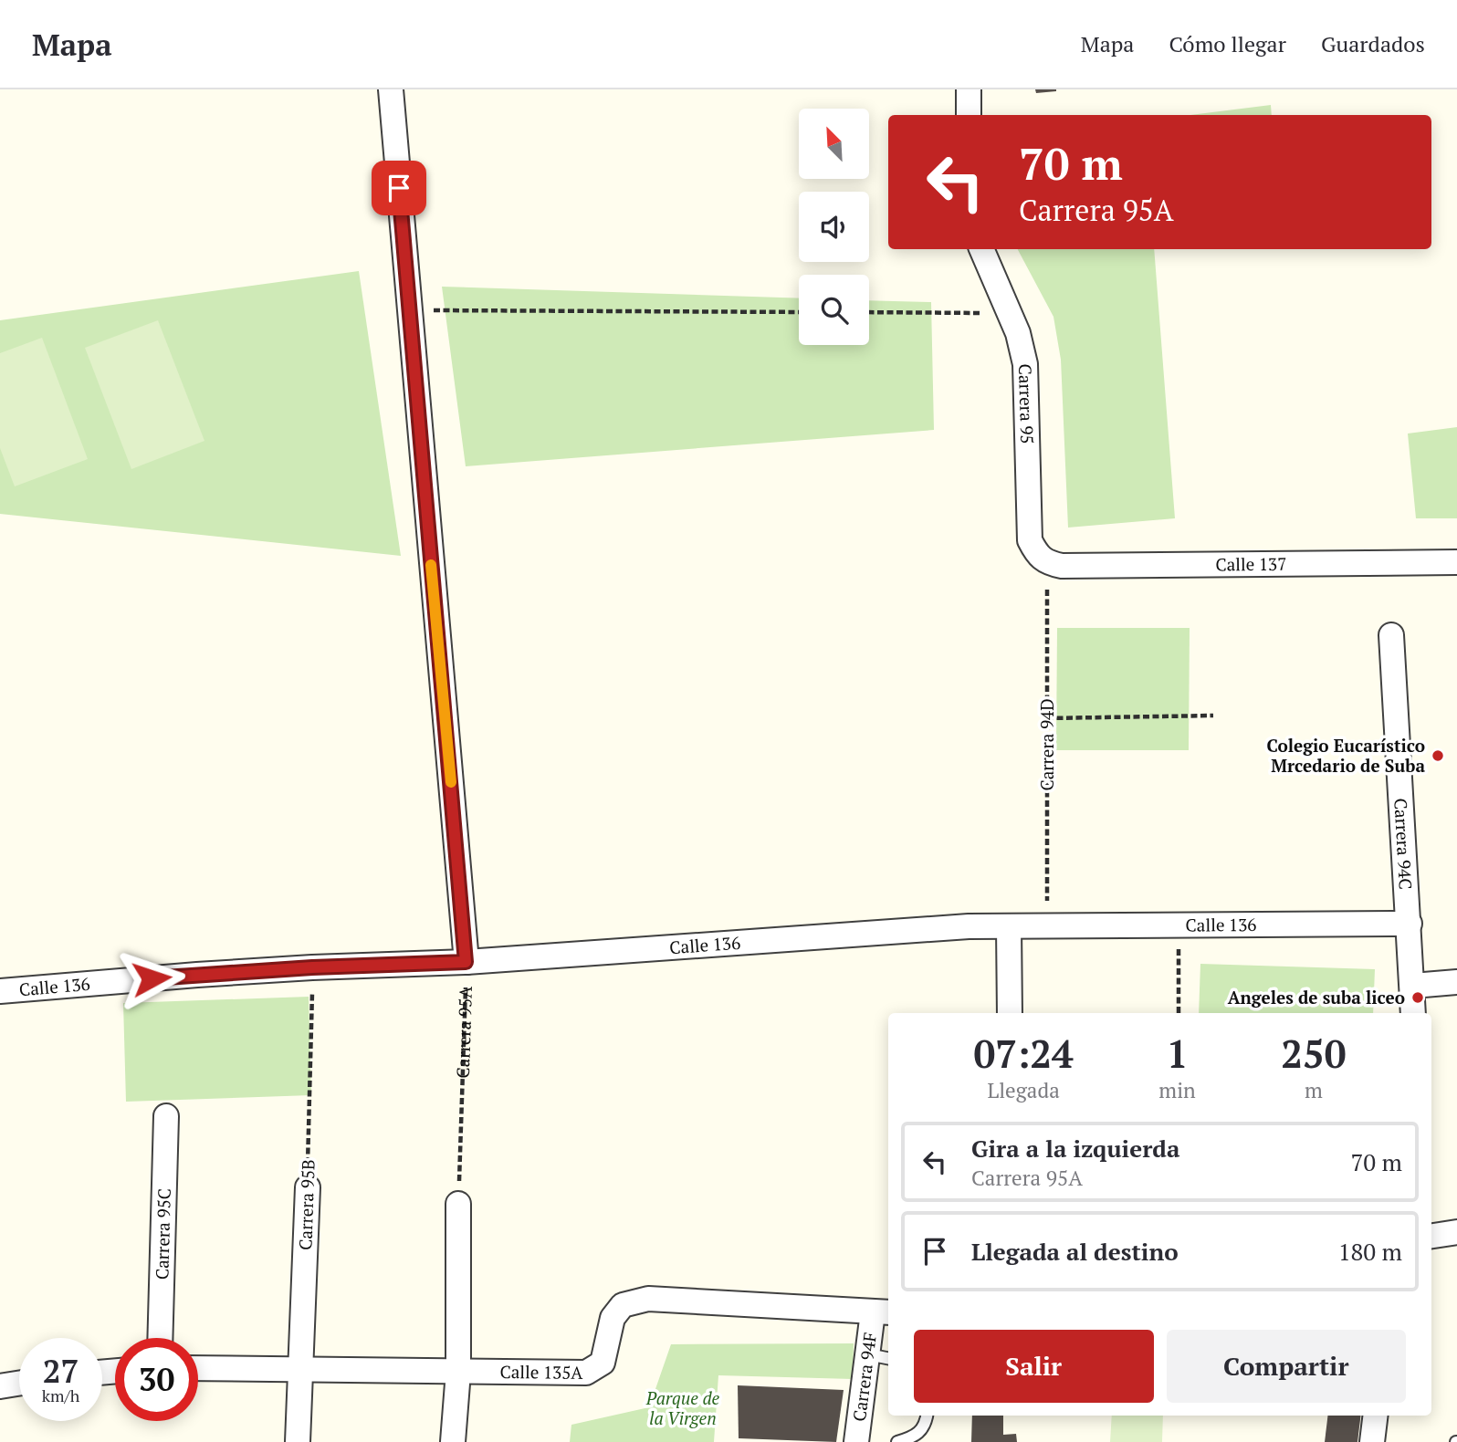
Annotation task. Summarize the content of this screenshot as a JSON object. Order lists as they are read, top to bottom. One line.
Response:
{"streets":{"street":["Carrera 95","Calle 137","Carrera 94C","Calle 136","Carrera 95A","Carrera 95B","Carrera 95C","Calle 135A","Carrera 94F"],"path":["Carrera 94D"]},"crossings":[["Carrera 95","Calle 137"],["Carrera 95","Carrera 94D"],["Calle 137","Carrera 94D"],["Carrera 94D","Calle 136"],["Carrera 94C","Calle 136"],["Calle 136","Carrera 95A"],["Calle 136","Carrera 95B"],["Carrera 95B","Calle 135A"],["Calle 135A","Carrera 94F"]],"parks":["Parque de la Virgen"],"places":["Colegio Eucarístico Mrcedario de Suba","Angeles de suba liceo"],"north":"top left","page":{"header":"Mapa","nav":["Mapa","Cómo llegar","Guardados"],"turn":["70 m","Carrera 95A"],"eta":["07:24","Llegada","1","min","250","m"],"list":[{"name":"Gira a la izquierda","note":"Carrera 95A","value":"70 m"},{"name":"Llegada al destino","value":"180 m"}],"buttons":["Salir","Compartir"],"speed":"27 km/h","limit":"30"}}
